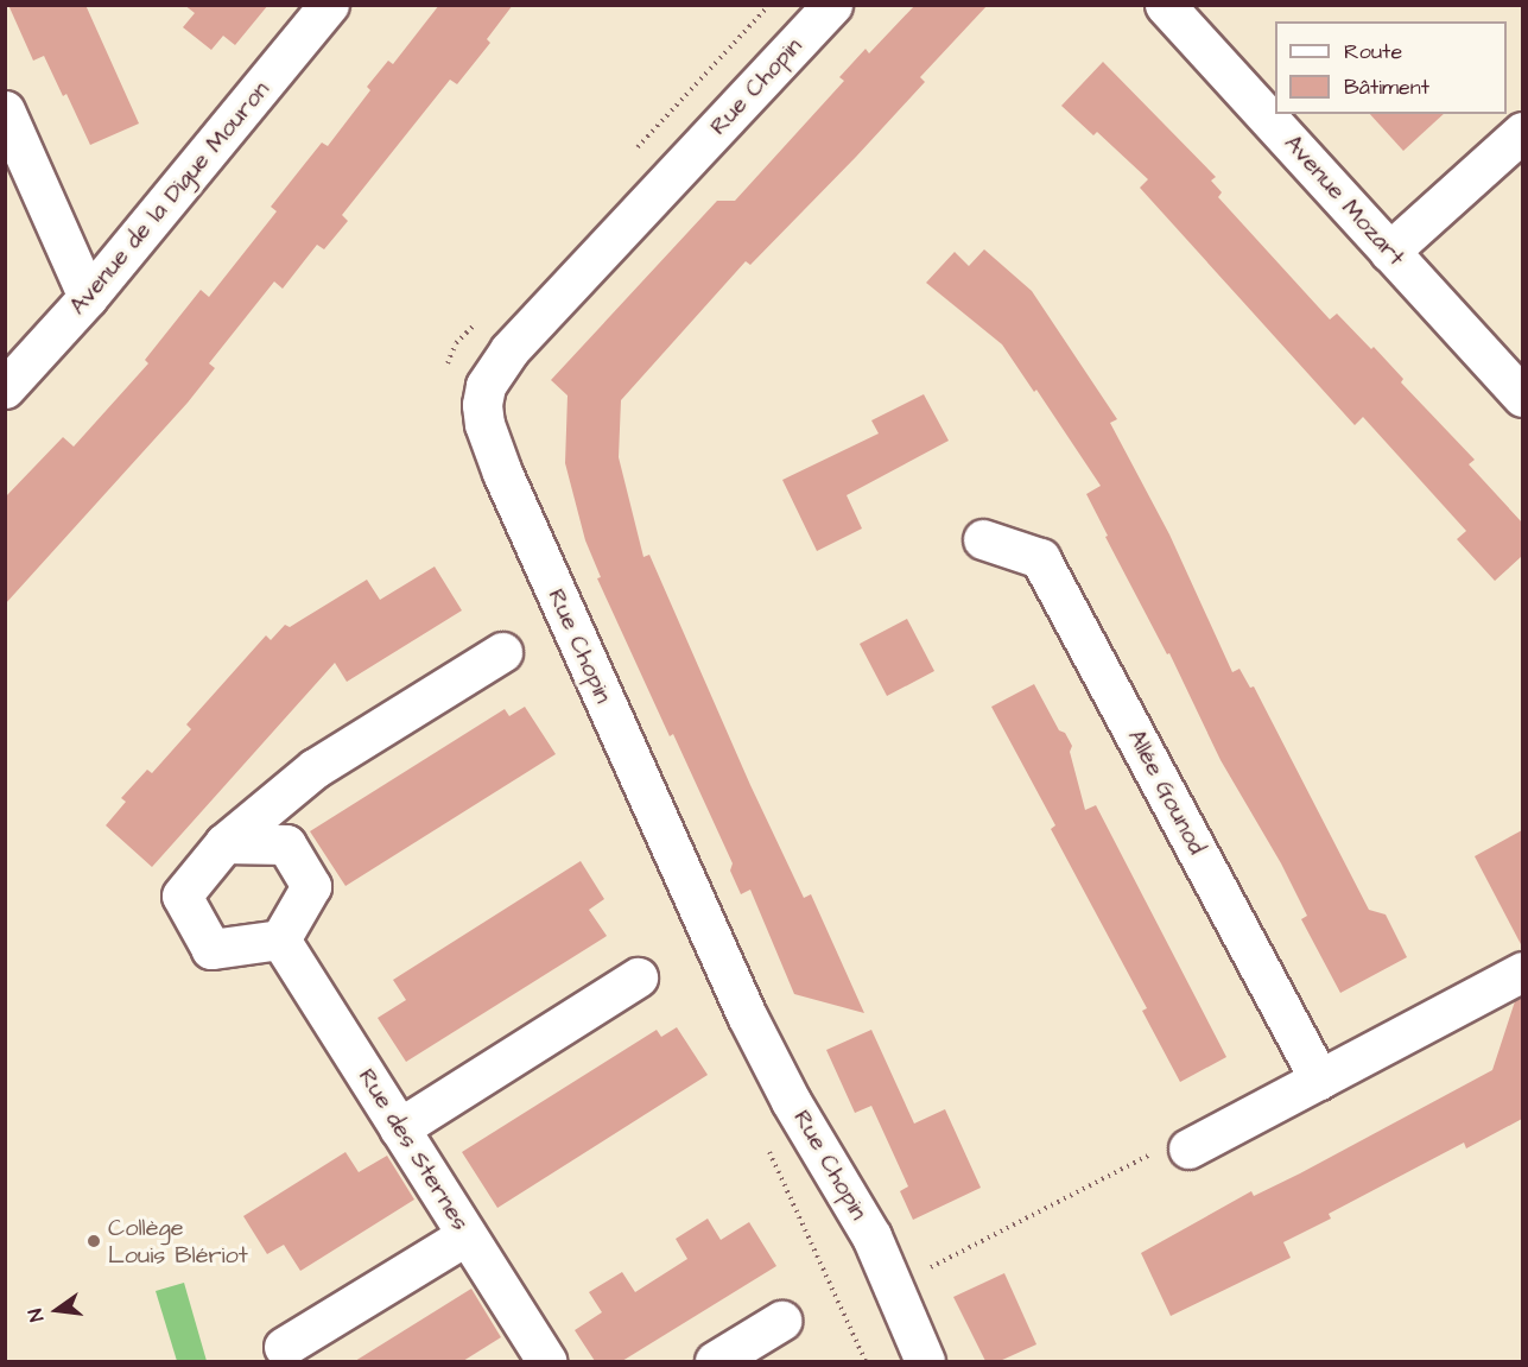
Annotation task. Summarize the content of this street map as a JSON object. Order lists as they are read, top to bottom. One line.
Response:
{"streets":{"street":["Rue Chopin","Avenue de la Digue Mouron","Avenue Mozart","Allée Gounod","Rue des Sternes"]},"places":["Collège Louis Blériot"],"legend":["Route","Bâtiment"],"north":"left"}
